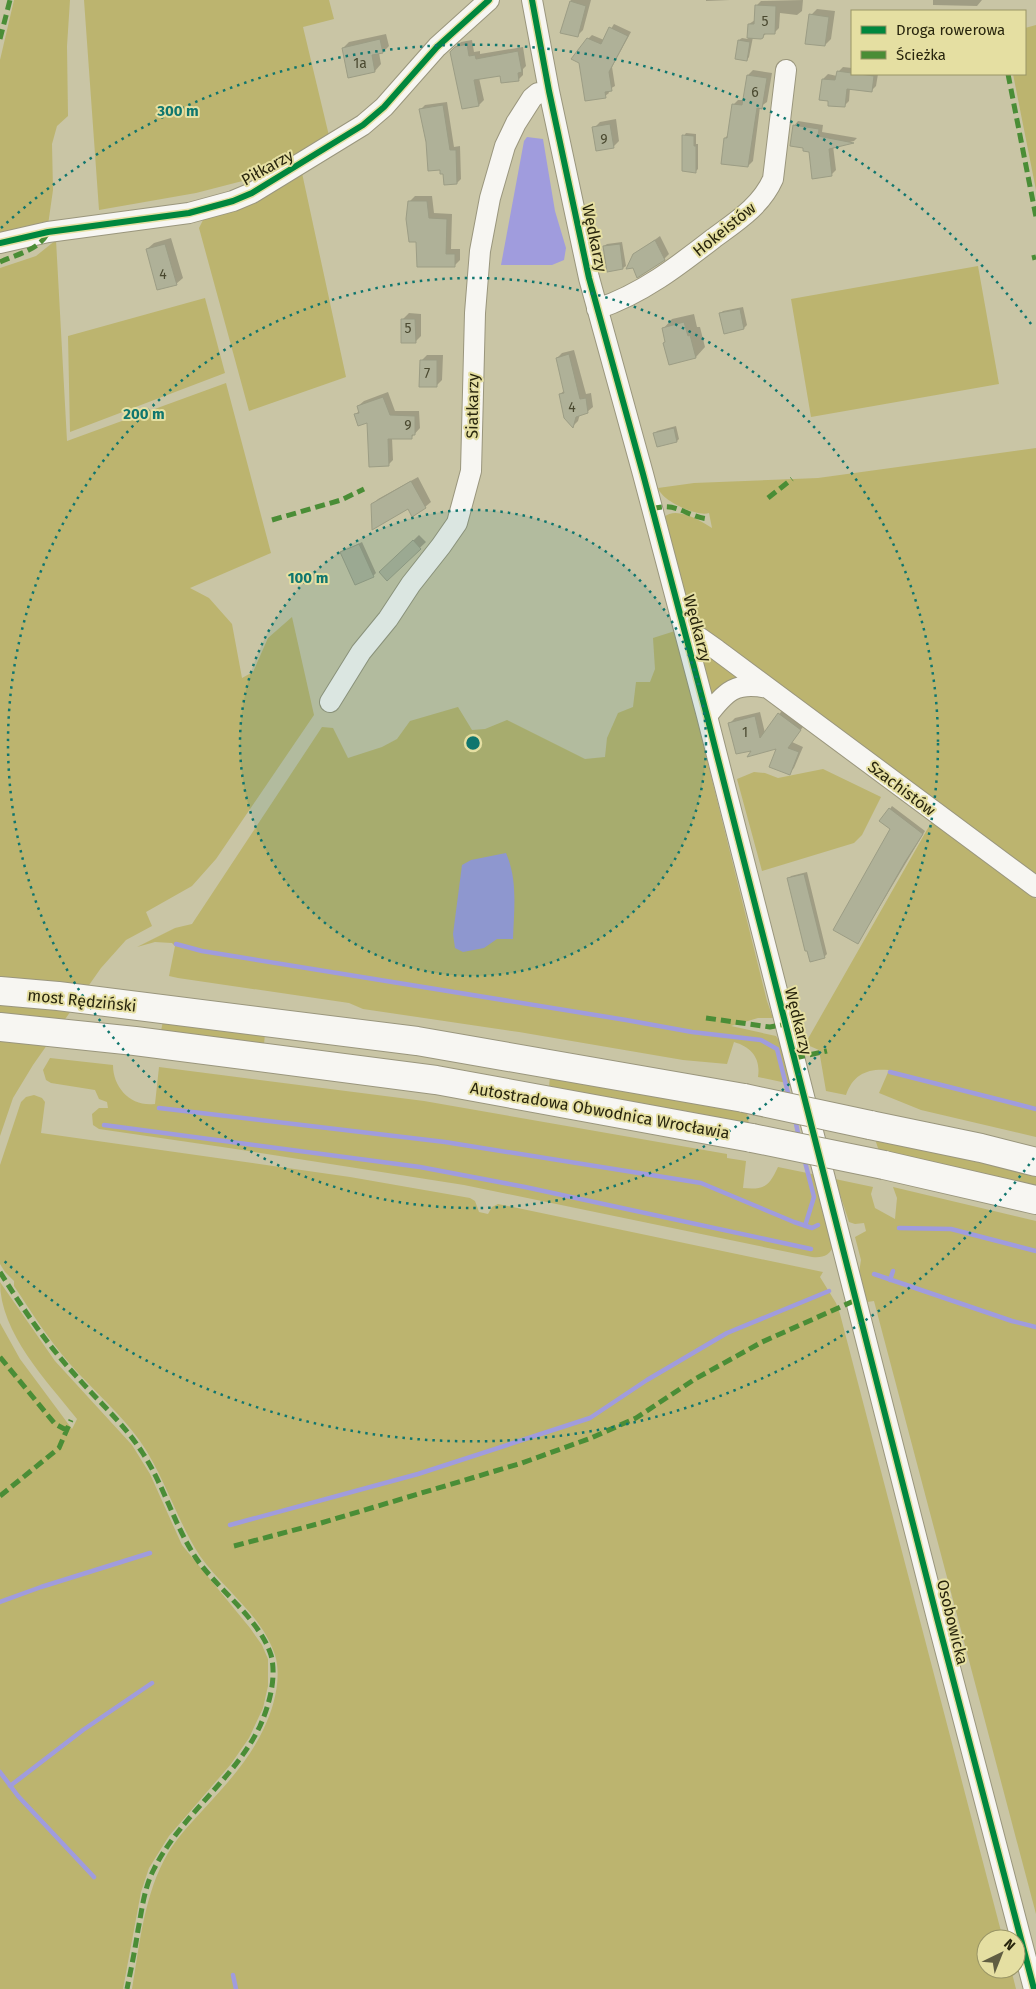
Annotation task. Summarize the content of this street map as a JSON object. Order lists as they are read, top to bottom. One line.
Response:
{"streets":{"highway":["most Rędziński","Autostradowa Obwodnica Wrocławia"],"street":["Piłkarzy","Hokeistów","Wędkarzy","Siatkarzy","Szachistów","Osobowicka"]},"crossings":[["Hokeistów","Wędkarzy"],["Wędkarzy","Siatkarzy"],["Wędkarzy","Szachistów"],["Wędkarzy","Osobowicka"]],"house_numbers":["5","1a","6","9","4","5","7","4","9","1"],"legend":["Droga rowerowa","Ścieżka"],"north":"top right","rings":["300 m","200 m","100 m"]}
